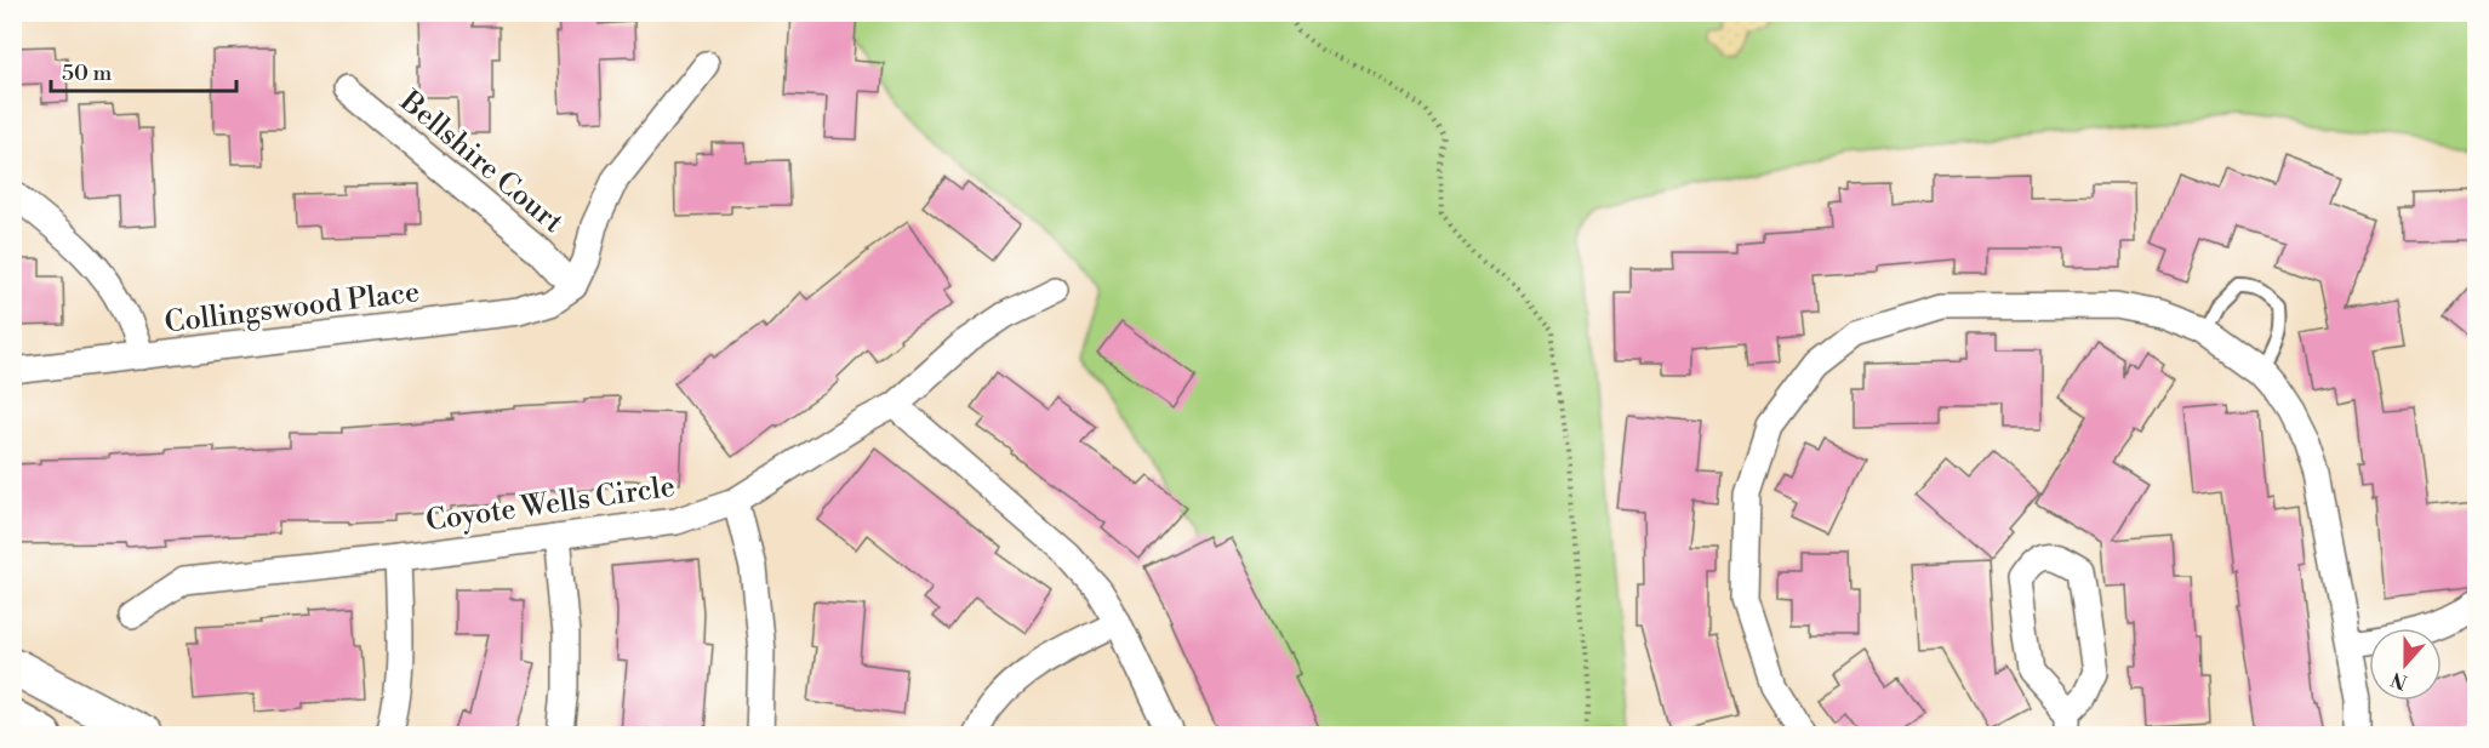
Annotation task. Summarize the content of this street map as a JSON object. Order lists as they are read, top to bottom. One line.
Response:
{"streets":{"street":["Bellshire Court","Collingswood Place","Coyote Wells Circle"]},"crossings":[["Bellshire Court","Collingswood Place"]],"scale_bar":"50 m","north":"bottom"}
